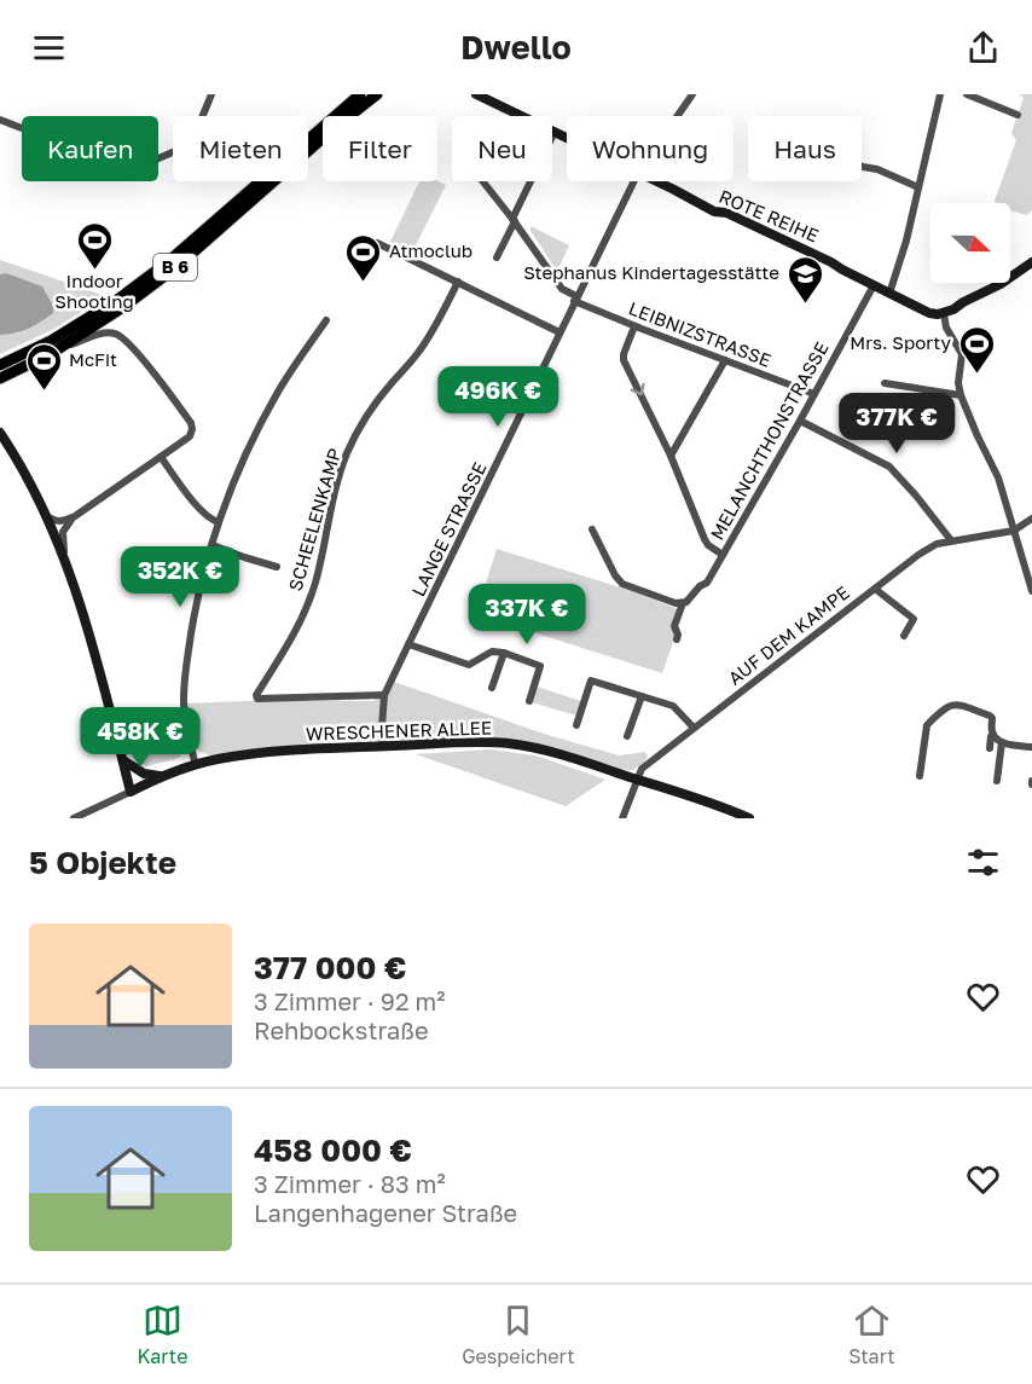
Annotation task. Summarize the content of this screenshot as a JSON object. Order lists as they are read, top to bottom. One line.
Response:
{"streets":{"main road":["B 6"],"street":["ROTE REIHE","LEIBNIZSTRASSE","MELANCHTHONSTRASSE","SCHEELENKAMP","LANGE STRASSE","AUF DEM KAMPE","WRESCHENER ALLEE"]},"crossings":[["ROTE REIHE","MELANCHTHONSTRASSE"],["LEIBNIZSTRASSE","MELANCHTHONSTRASSE"],["LEIBNIZSTRASSE","LANGE STRASSE"],["SCHEELENKAMP","LANGE STRASSE"],["LANGE STRASSE","WRESCHENER ALLEE"],["AUF DEM KAMPE","WRESCHENER ALLEE"]],"places":{"sports":["Indoor Shooting","Atmoclub","Mrs. Sporty","McFit"],"school or university":["Stephanus Kindertagesstätte"]},"north":"right","page":{"header":"Dwello","chip":["Kaufen","Mieten","Filter","Neu","Wohnung","Haus"],"price":["496K €","377K €","352K €","337K €","458K €"],"heading":"5 Objekte","list":[{"name":"377 000 €","note":"3 Zimmer · 92 m² · Rehbockstraße"},{"name":"458 000 €","note":"3 Zimmer · 83 m² · Langenhagener Straße"}],"tabs":["Karte","Gespeichert","Start"]}}
